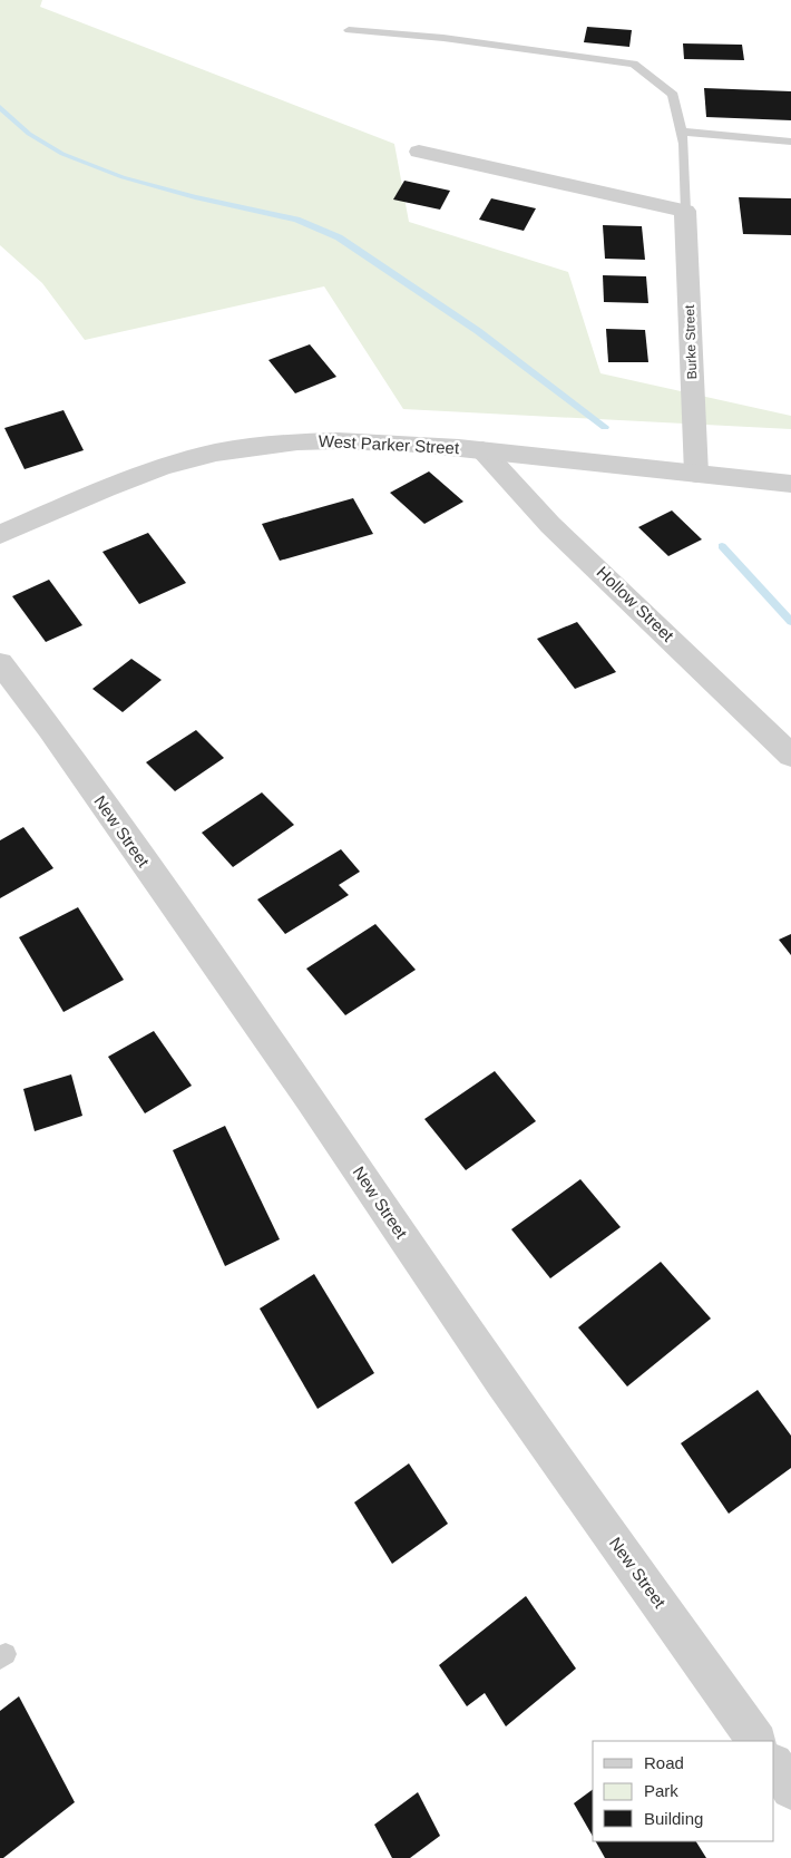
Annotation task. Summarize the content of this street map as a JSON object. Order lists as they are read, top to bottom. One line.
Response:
{"streets":{"street":["Burke Street","West Parker Street","Hollow Street","New Street"]},"crossings":[["Burke Street","West Parker Street"],["West Parker Street","Hollow Street"]],"legend":["Road","Park","Building"]}
